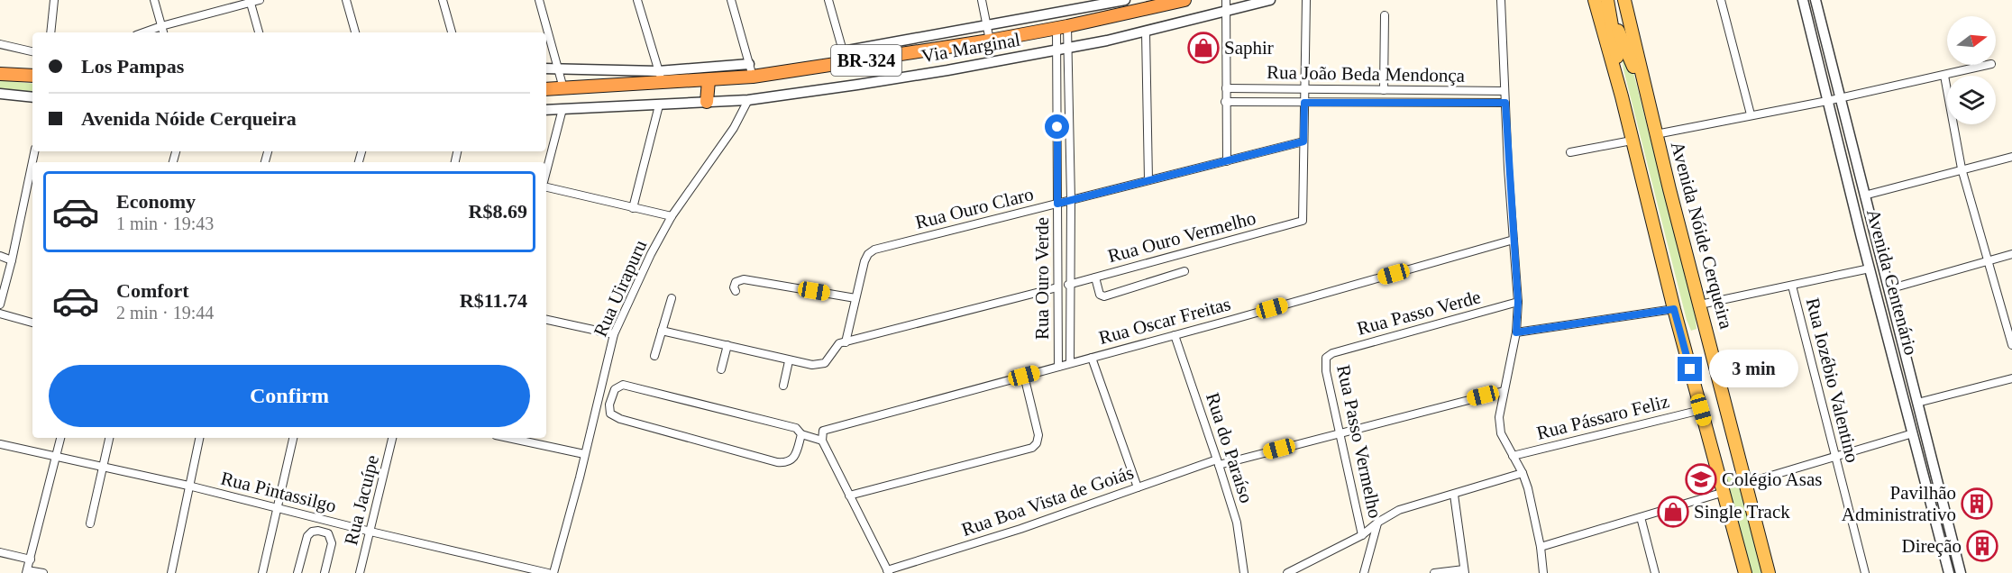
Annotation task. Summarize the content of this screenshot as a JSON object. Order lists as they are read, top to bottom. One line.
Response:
{"streets":{"highway":["BR-324"],"main road":["Avenida Nóide Cerqueira"],"street":["Via Marginal","Rua João Beda Mendonça","Rua Ouro Claro","Rua Ouro Vermelho","Rua Ouro Verde","Avenida Centenário","Rua Uirapuru","Rua Passo Verde","Rua Oscar Freitas","Rua Iozébio Valentino","Rua Pássaro Feliz","Rua Passo Vermelho","Rua do Paraíso","Rua Pintassilgo","Rua Jacuípe","Rua Boa Vista de Goiás"]},"crossings":[["Via Marginal","Rua Ouro Verde"],["Via Marginal","Rua Uirapuru"],["BR-324","Rua Ouro Verde"],["Rua Ouro Claro","Rua Ouro Vermelho"],["Rua Ouro Claro","Rua Ouro Verde"],["Avenida Nóide Cerqueira","Rua Iozébio Valentino"],["Rua Ouro Vermelho","Rua Ouro Verde"],["Rua Ouro Verde","Rua Oscar Freitas"],["Rua Passo Verde","Rua Passo Vermelho"],["Rua Oscar Freitas","Rua do Paraíso"],["Rua Passo Vermelho","Rua Boa Vista de Goiás"],["Rua do Paraíso","Rua Boa Vista de Goiás"],["Rua Pintassilgo","Rua Jacuípe"]],"places":{"shop":["Saphir","Single Track"],"school or university":["Colégio Asas"],"building":["Pavilhão Administrativo","Direção"]},"north":"right","page":{"banner":["Los Pampas","Avenida Nóide Cerqueira"],"list":[{"name":"Economy","note":"1 min · 19:43","value":"R$8.69"},{"name":"Comfort","note":"2 min · 19:44","value":"R$11.74"}],"bubble":"3 min","buttons":"Confirm"}}
